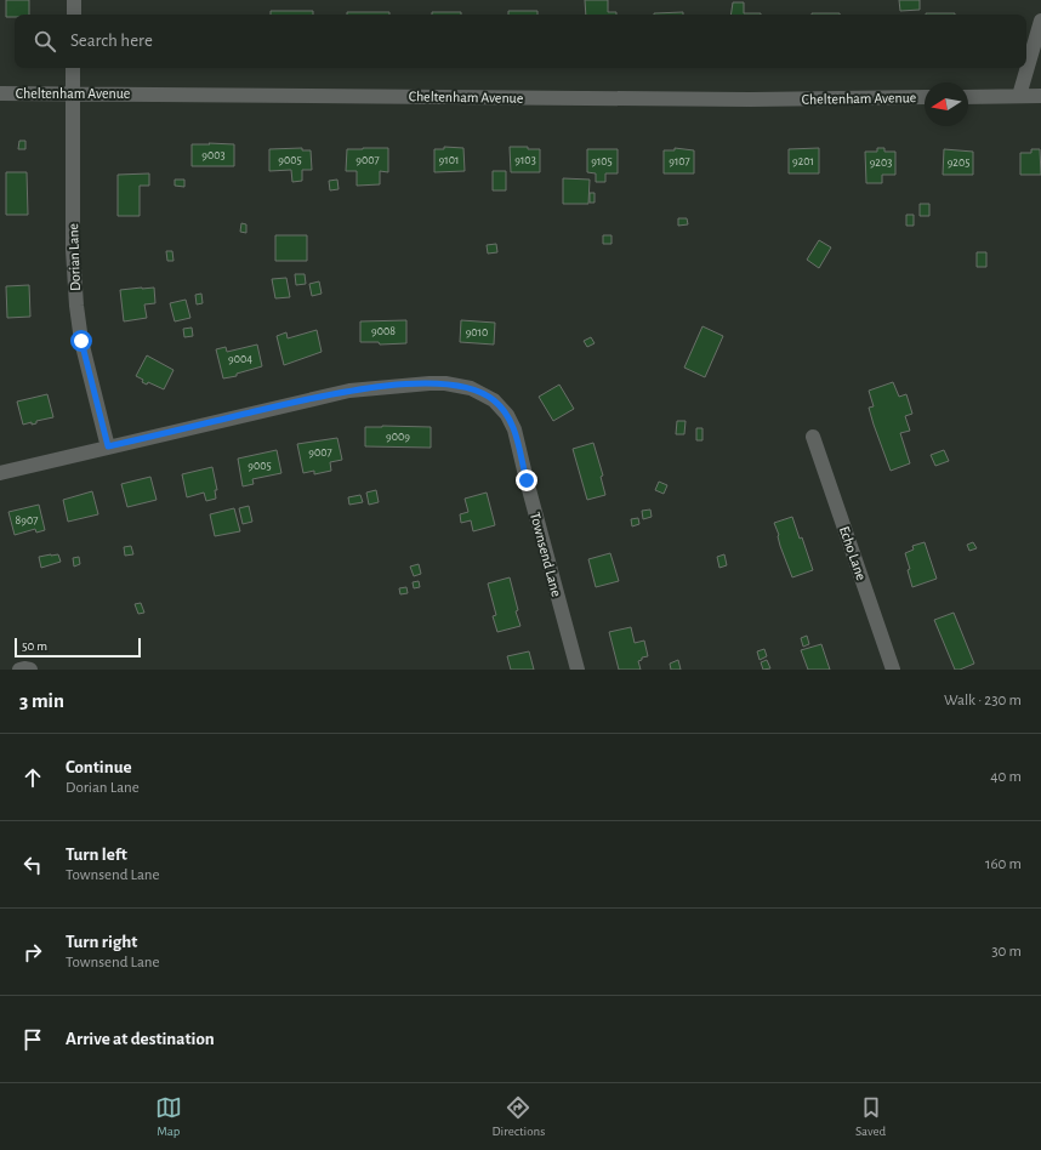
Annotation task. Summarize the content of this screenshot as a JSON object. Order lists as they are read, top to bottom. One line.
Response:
{"streets":{"street":["Cheltenham Avenue","Dorian Lane","Echo Lane","Townsend Lane"]},"crossings":[["Cheltenham Avenue","Dorian Lane"],["Dorian Lane","Townsend Lane"]],"house_numbers":["9003","9005","9007","9101","9103","9105","9107","9201","9203","9205","9008","9010","9004","9009","9007","9005","8907"],"scale_bar":"50 m","north":"left","page":{"search":"Search here","scale":"50 m","heading":["3 min","Walk · 230 m"],"list":[["Continue","Dorian Lane","40 m"],["Turn left","Townsend Lane","160 m"],["Turn right","Townsend Lane","30 m"],"Arrive at destination"],"nav":["Map","Directions","Saved"]}}
